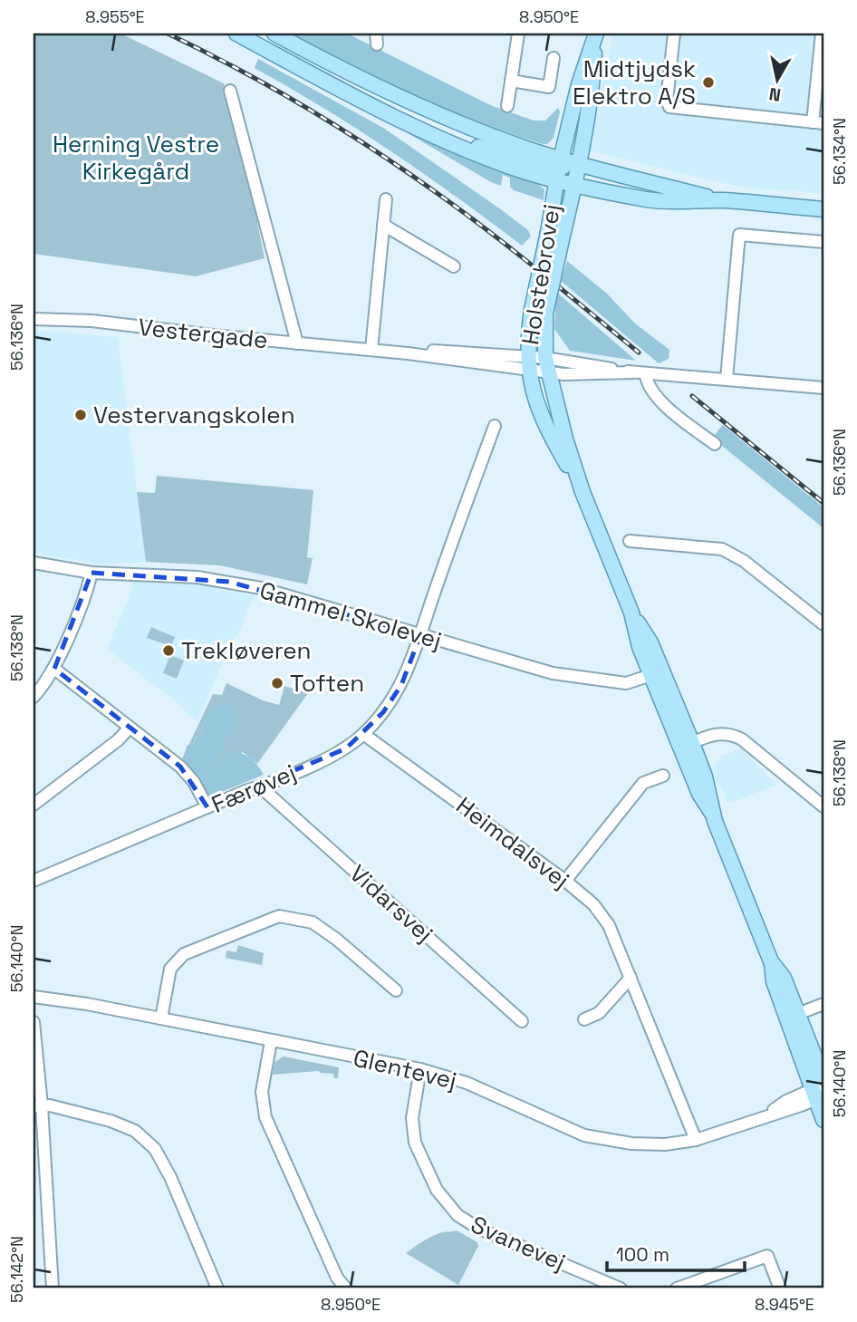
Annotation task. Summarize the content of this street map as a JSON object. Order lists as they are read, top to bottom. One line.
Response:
{"streets":{"main road":["Holstebrovej"],"street":["Vestergade","Gammel Skolevej","Færøvej","Heimdalsvej","Vidarsvej","Glentevej","Svanevej"]},"crossings":[["Holstebrovej","Vestergade"],["Holstebrovej","Gammel Skolevej"],["Holstebrovej","Glentevej"],["Gammel Skolevej","Færøvej"],["Færøvej","Heimdalsvej"],["Færøvej","Vidarsvej"],["Heimdalsvej","Glentevej"],["Glentevej","Svanevej"]],"parks":["Herning Vestre Kirkegård"],"places":["Midtjydsk Elektro A/S","Vestervangskolen","Trekløveren","Toften"],"scale_bar":"100 m","north":"bottom","coordinates":["8.955°E","8.950°E","56.134°N","56.136°N","56.138°N","56.140°N","56.142°N","8.945°E"]}
